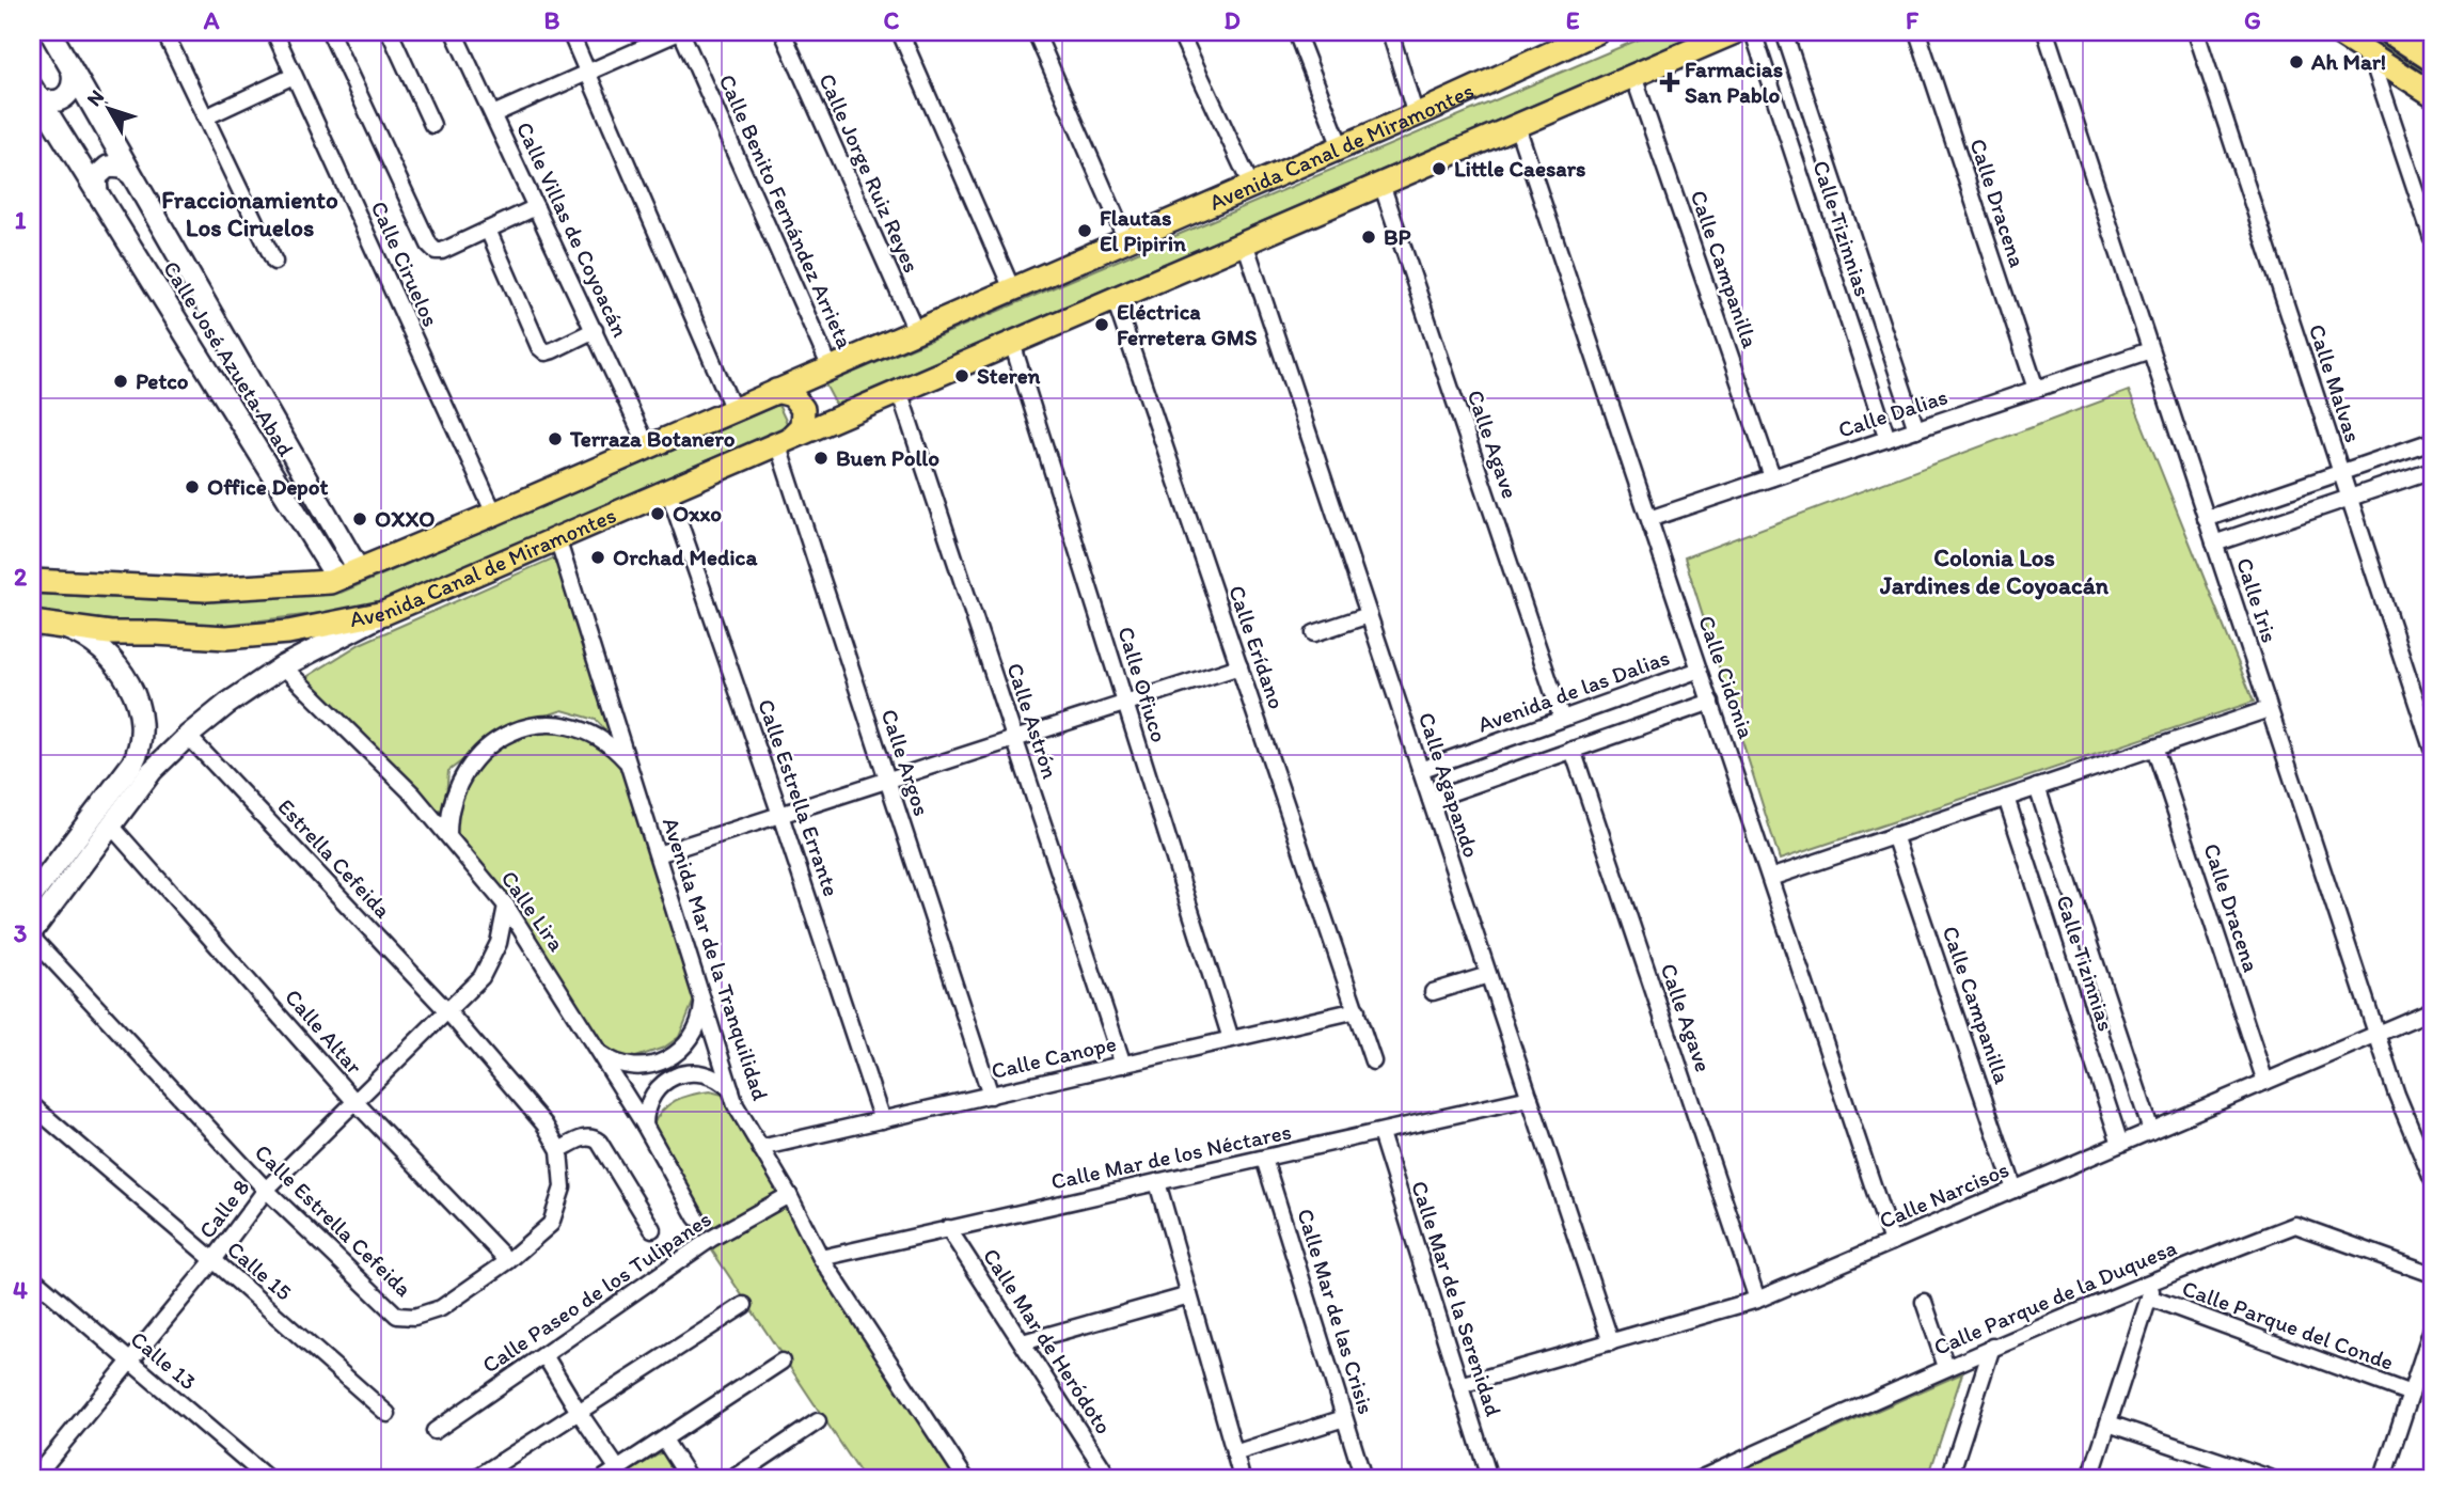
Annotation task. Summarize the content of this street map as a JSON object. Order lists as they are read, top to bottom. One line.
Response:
{"streets":{"main road":["Avenida Canal de Miramontes"],"street":["Calle Jorge Ruiz Reyes","Calle Dracena","Calle Benito Fernández Arrieta","Calle Tizinnias","Calle Villas de Coyoacán","Calle Ciruelos","Calle Campanilla","Calle José Azueta Abad","Calle Malvas","Calle Dalias","Calle Agave","Calle Iris","Calle Erídano","Calle Cidonia","Calle Ofiuco","Avenida de las Dalias","Calle Astrón","Calle Argos","Calle Agapando","Calle Estrella Errante","Estrella Cefeida","Calle Lira","Avenida Mar de la Tranquilidad","Calle Altar","Calle Canope","Calle Mar de los Néctares","Calle Narcisos","Calle 8","Calle Estrella Cefeida","Calle 15","Calle Paseo de los Tulipanes","Calle Parque de la Duquesa","Calle Mar de la Serenidad","Calle Mar de las Crisis","Calle Parque del Conde","Calle Mar de Heródoto","Calle 13"]},"crossings":[["Avenida Canal de Miramontes","Calle Jorge Ruiz Reyes"],["Avenida Canal de Miramontes","Calle Benito Fernández Arrieta"],["Avenida Canal de Miramontes","Calle Villas de Coyoacán"],["Avenida Canal de Miramontes","Calle Ciruelos"],["Avenida Canal de Miramontes","Calle Campanilla"],["Avenida Canal de Miramontes","Calle José Azueta Abad"],["Avenida Canal de Miramontes","Calle Agave"],["Avenida Canal de Miramontes","Calle Erídano"],["Avenida Canal de Miramontes","Calle Cidonia"],["Avenida Canal de Miramontes","Calle Ofiuco"],["Avenida Canal de Miramontes","Calle Astrón"],["Avenida Canal de Miramontes","Calle Argos"],["Avenida Canal de Miramontes","Calle Agapando"],["Avenida Canal de Miramontes","Calle Estrella Errante"],["Avenida Canal de Miramontes","Avenida Mar de la Tranquilidad"],["Calle Dracena","Calle Dalias"],["Calle Dracena","Calle Narcisos"],["Calle Tizinnias","Calle Dalias"],["Calle Tizinnias","Calle Narcisos"],["Calle Campanilla","Calle Dalias"],["Calle Campanilla","Calle Narcisos"],["Calle Dalias","Calle Iris"],["Calle Dalias","Calle Cidonia"],["Calle Agave","Avenida de las Dalias"],["Calle Agave","Calle Narcisos"],["Calle Iris","Calle Narcisos"],["Calle Erídano","Calle Canope"],["Calle Cidonia","Avenida de las Dalias"],["Calle Cidonia","Calle Narcisos"],["Calle Ofiuco","Calle Canope"],["Avenida de las Dalias","Calle Agapando"],["Calle Astrón","Calle Canope"],["Calle Argos","Calle Canope"],["Calle Agapando","Calle Mar de los Néctares"],["Calle Agapando","Calle Narcisos"],["Calle Estrella Errante","Calle Canope"],["Estrella Cefeida","Calle 8"],["Estrella Cefeida","Calle Estrella Cefeida"],["Calle Lira","Calle 8"],["Avenida Mar de la Tranquilidad","Calle Canope"],["Avenida Mar de la Tranquilidad","Calle Mar de los Néctares"],["Avenida Mar de la Tranquilidad","Calle Paseo de los Tulipanes"],["Calle Altar","Calle 8"],["Calle Altar","Calle Estrella Cefeida"],["Calle Mar de los Néctares","Calle Mar de la Serenidad"],["Calle Mar de los Néctares","Calle Mar de las Crisis"],["Calle Mar de los Néctares","Calle Mar de Heródoto"],["Calle Narcisos","Calle Mar de la Serenidad"],["Calle 8","Calle Estrella Cefeida"],["Calle 8","Calle 15"],["Calle 8","Calle 13"]],"districts":["Fraccionamiento Los Ciruelos","Colonia Los Jardines de Coyoacán"],"places":{"other":["Ah Mar!","Little Caesars","Flautas El Pipirin","BP","Eléctrica Ferretera GMS","Steren","Petco","Terraza Botanero","Buen Pollo","Office Depot","Oxxo","OXXO","Orchad Medica"],"health":["Farmacias San Pablo"]},"north":"top left","grid":{"columns":["A","B","C","D","E","F","G"],"rows":["1","2","3","4"]}}
